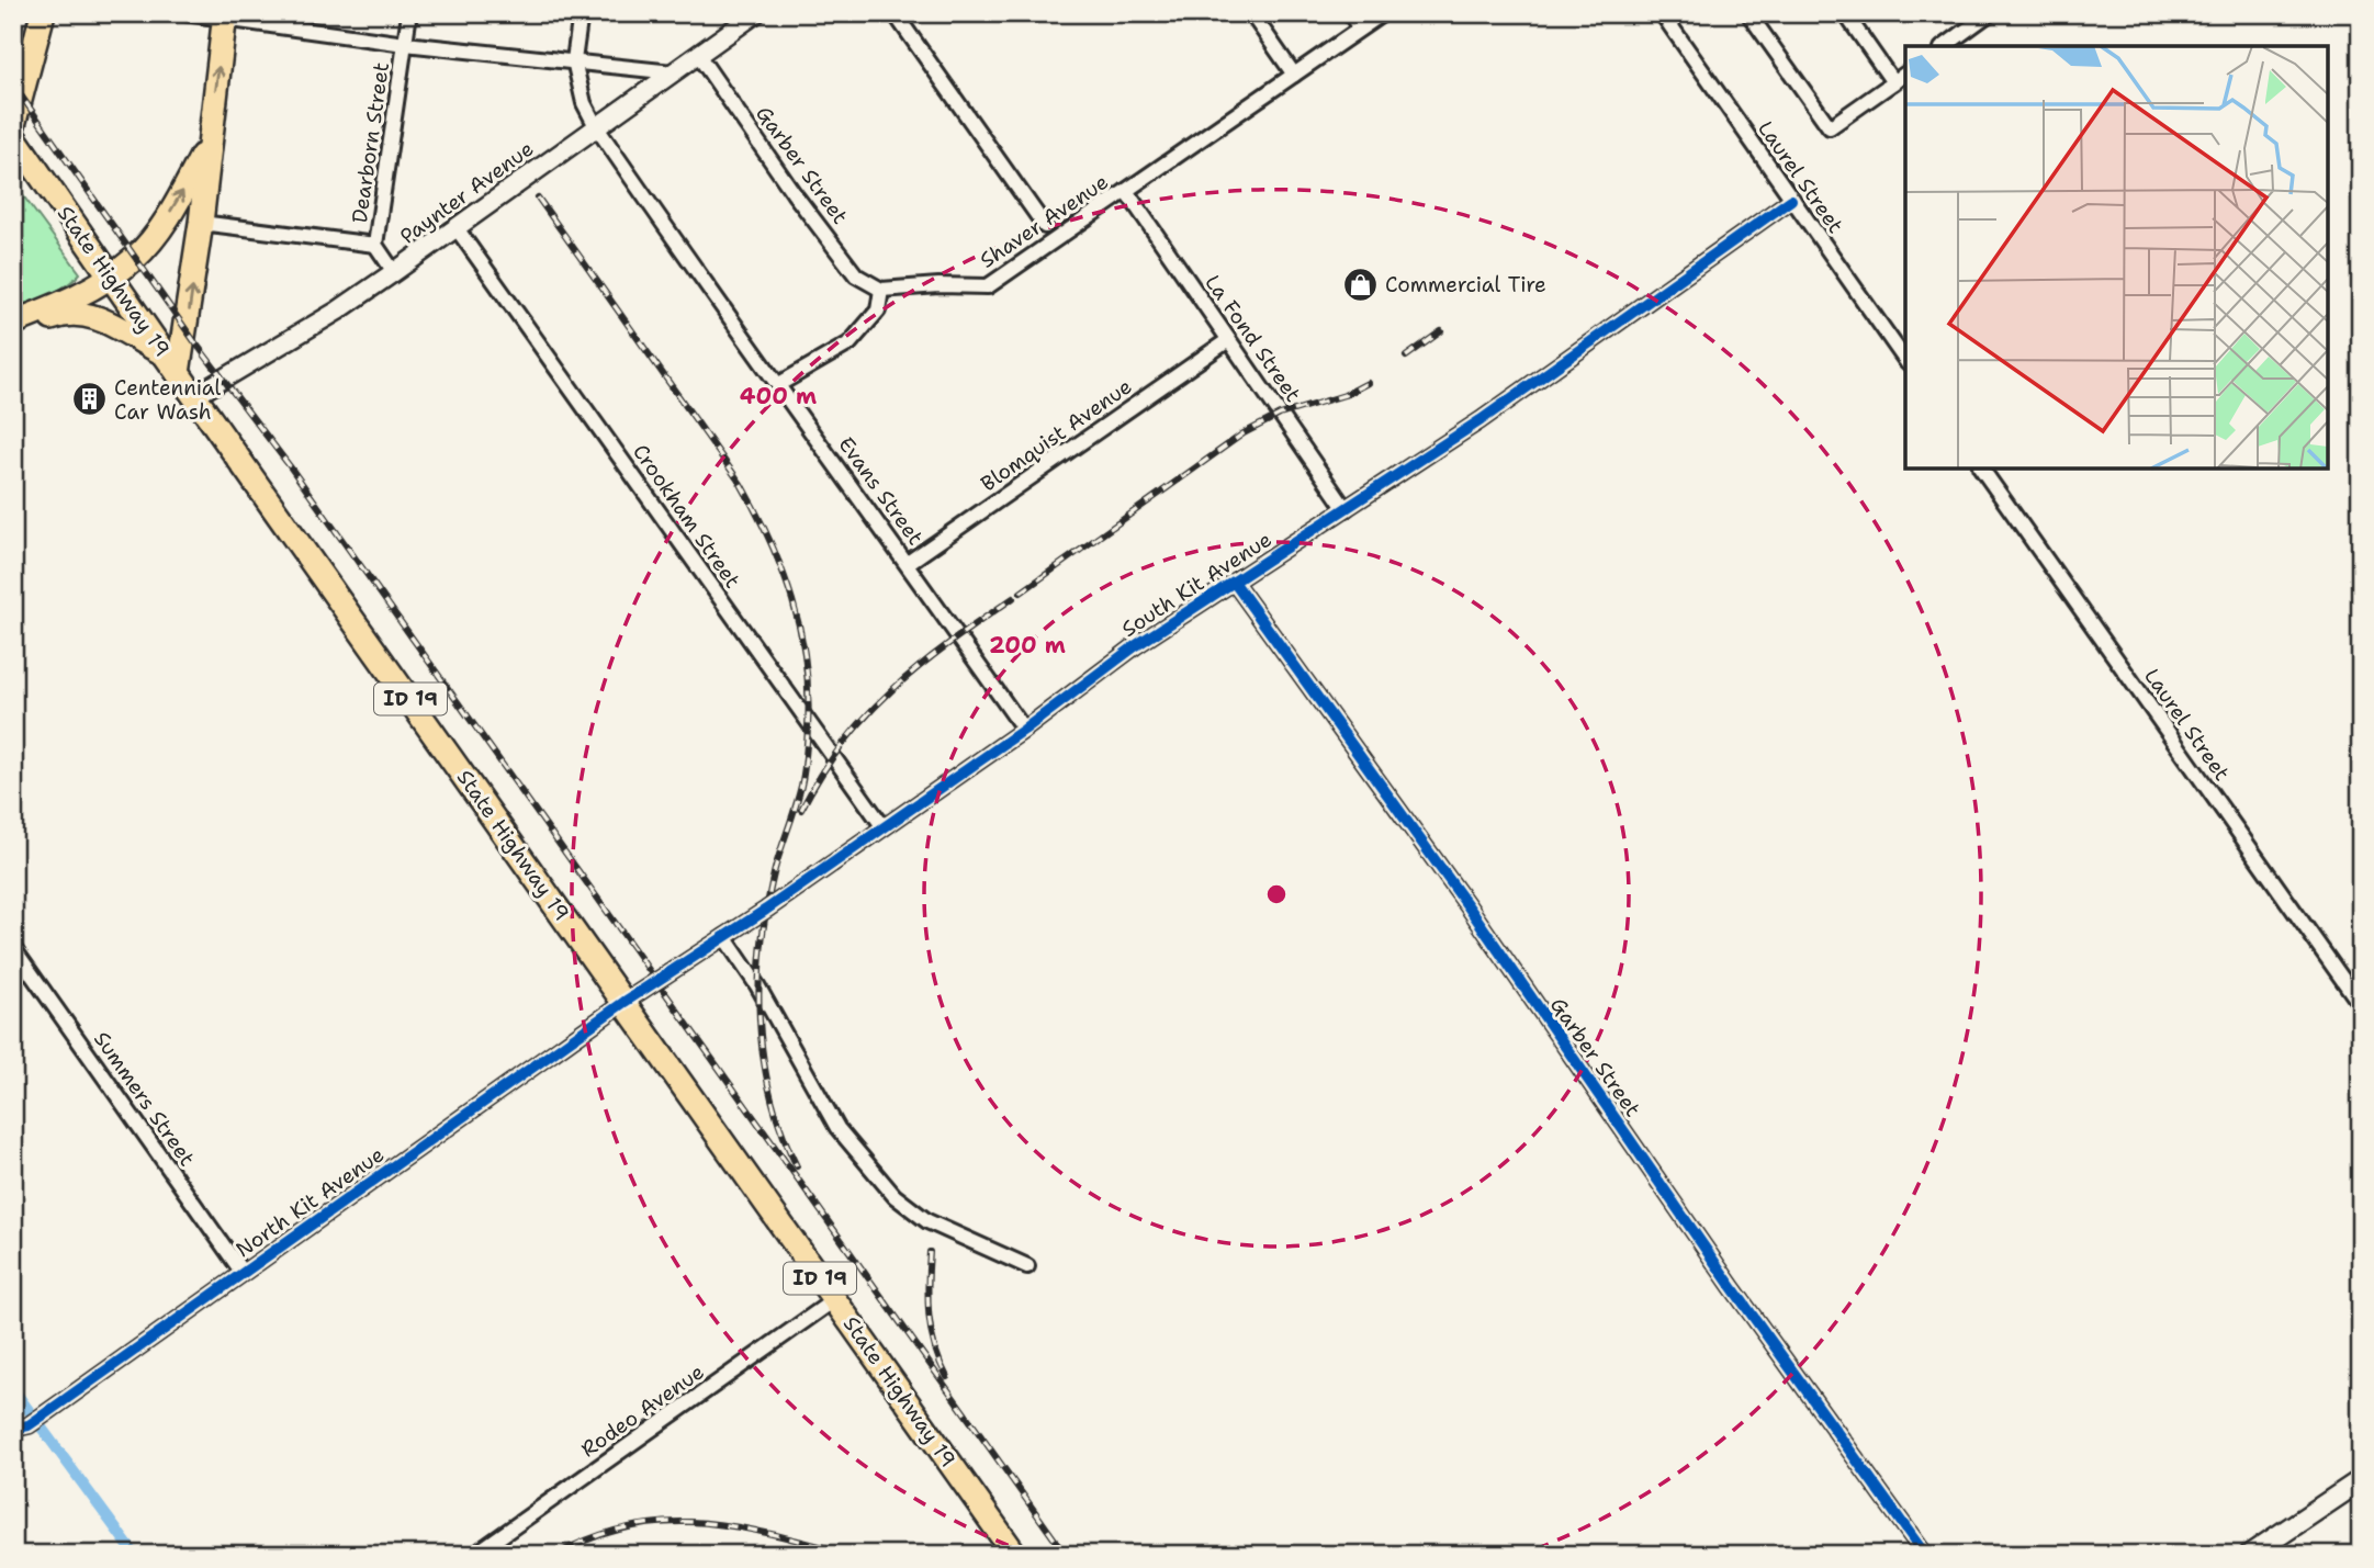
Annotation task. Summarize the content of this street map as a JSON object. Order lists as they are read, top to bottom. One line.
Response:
{"streets":{"main road":["State Highway 19","ID 19"],"street":["Dearborn Street","Garber Street","Laurel Street","Paynter Avenue","Shaver Avenue","La Fond Street","Blomquist Avenue","Evans Street","Crookham Street","South Kit Avenue","Summers Street","North Kit Avenue","Rodeo Avenue"]},"crossings":[["Dearborn Street","Paynter Avenue"],["Garber Street","Paynter Avenue"],["Garber Street","Shaver Avenue"],["Garber Street","South Kit Avenue"],["Laurel Street","South Kit Avenue"],["Paynter Avenue","State Highway 19"],["Paynter Avenue","Evans Street"],["Paynter Avenue","Crookham Street"],["Shaver Avenue","La Fond Street"],["State Highway 19","South Kit Avenue"],["State Highway 19","North Kit Avenue"],["State Highway 19","Rodeo Avenue"],["La Fond Street","Blomquist Avenue"],["La Fond Street","South Kit Avenue"],["Blomquist Avenue","Evans Street"],["Evans Street","South Kit Avenue"],["Crookham Street","South Kit Avenue"],["South Kit Avenue","North Kit Avenue"],["Summers Street","North Kit Avenue"]],"places":{"shop":["Commercial Tire"],"building":["Centennial Car Wash"]},"rings":["400 m","200 m"]}
